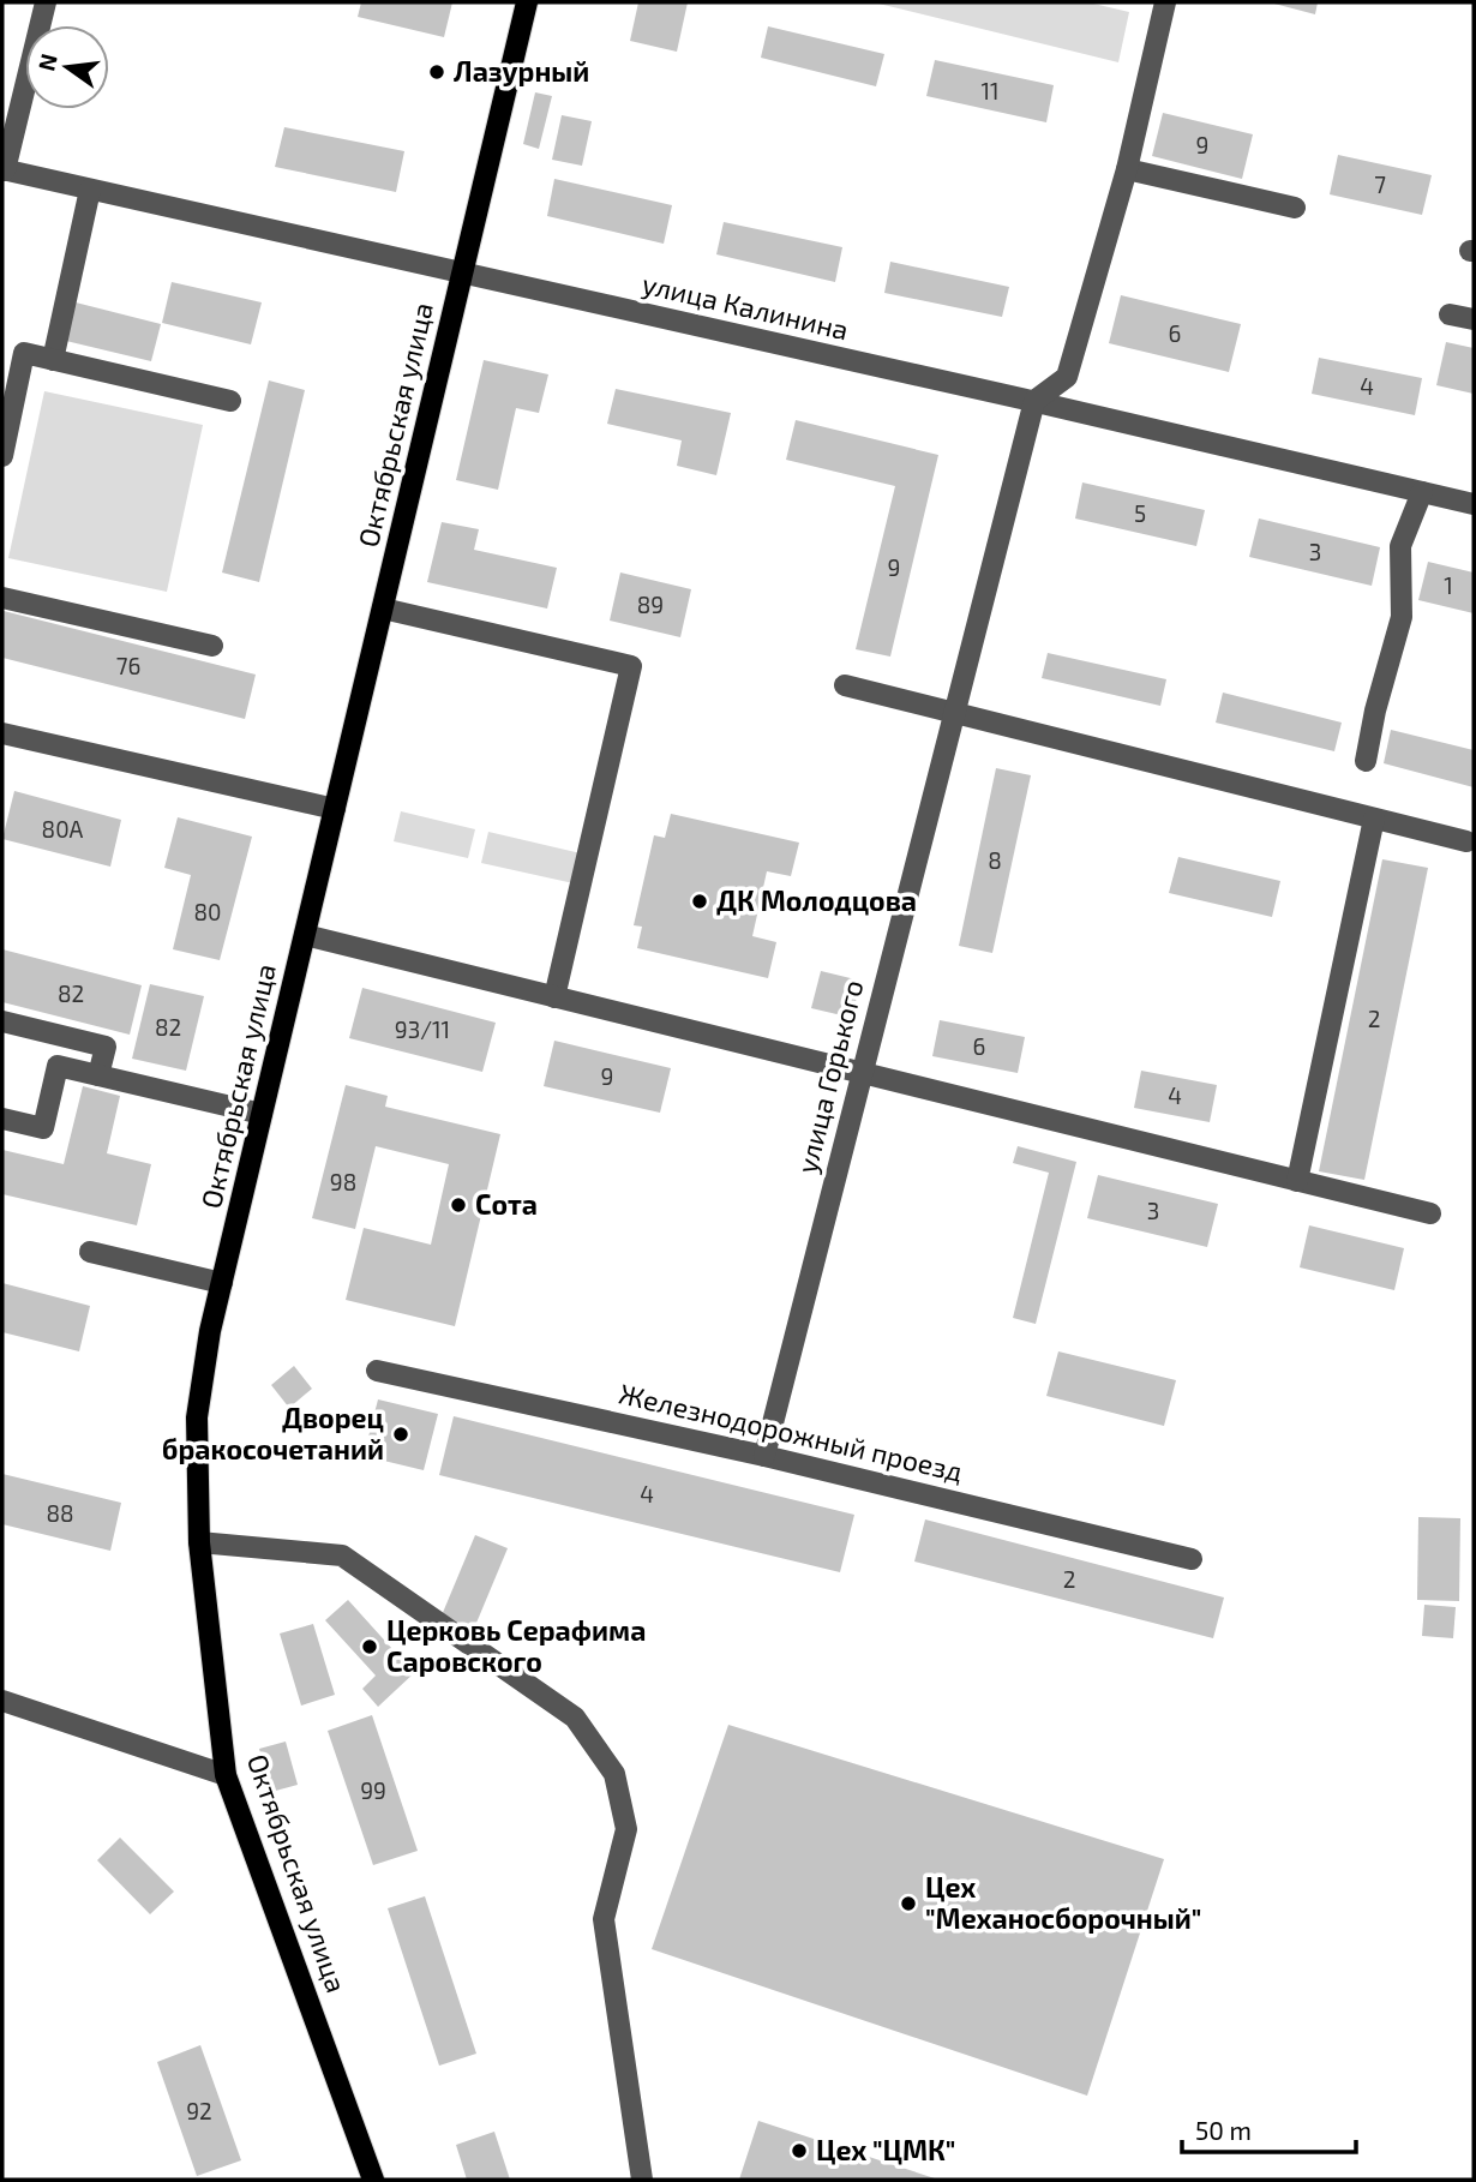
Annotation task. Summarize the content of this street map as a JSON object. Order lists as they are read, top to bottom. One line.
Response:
{"streets":{"main road":["Октябрьская улица"],"street":["улица Калинина","улица Горького","Железнодорожный проезд"]},"crossings":[["улица Калинина","Октябрьская улица"],["улица Калинина","улица Горького"],["улица Горького","Железнодорожный проезд"]],"places":["Лазурный","ДК Молодцова","Сота","Дворец бракосочетаний","Церковь Серафима Саровского","Цех \"Механосборочный\"","Цех \"ЦМК\""],"house_numbers":["11","9","7","6","4","5","3","9","1","89","76","80А","8","80","82","2","82","93/11","6","9","4","98","3","4","88","2","99","92"],"scale_bar":"50 m","north":"left"}
